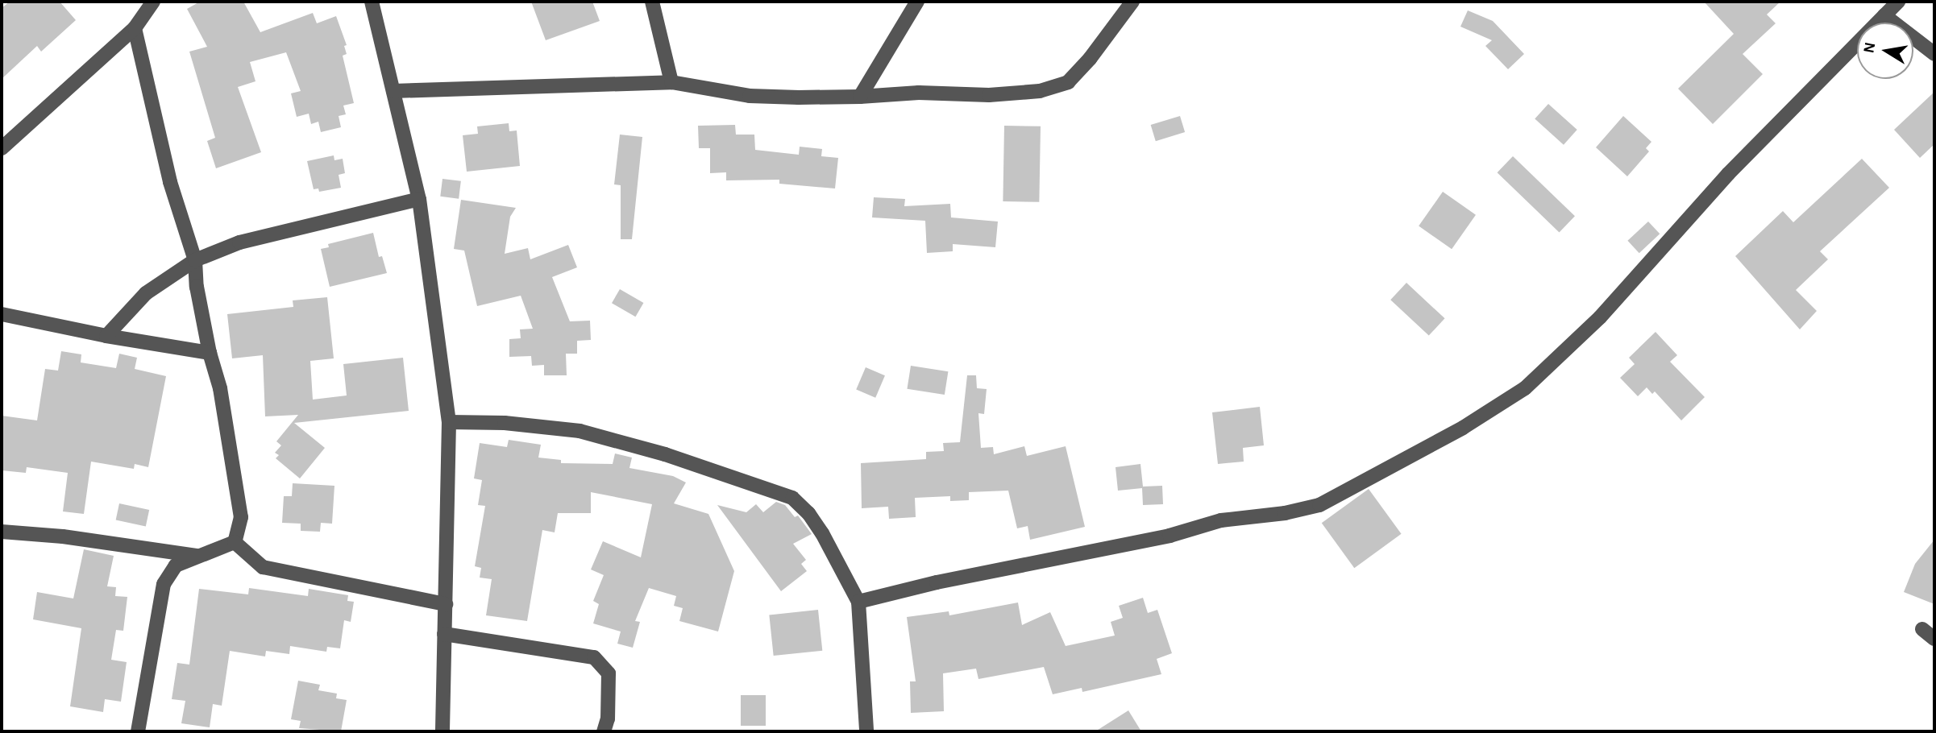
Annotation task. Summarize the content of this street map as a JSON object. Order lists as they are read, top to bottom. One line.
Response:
{"north":"left"}
